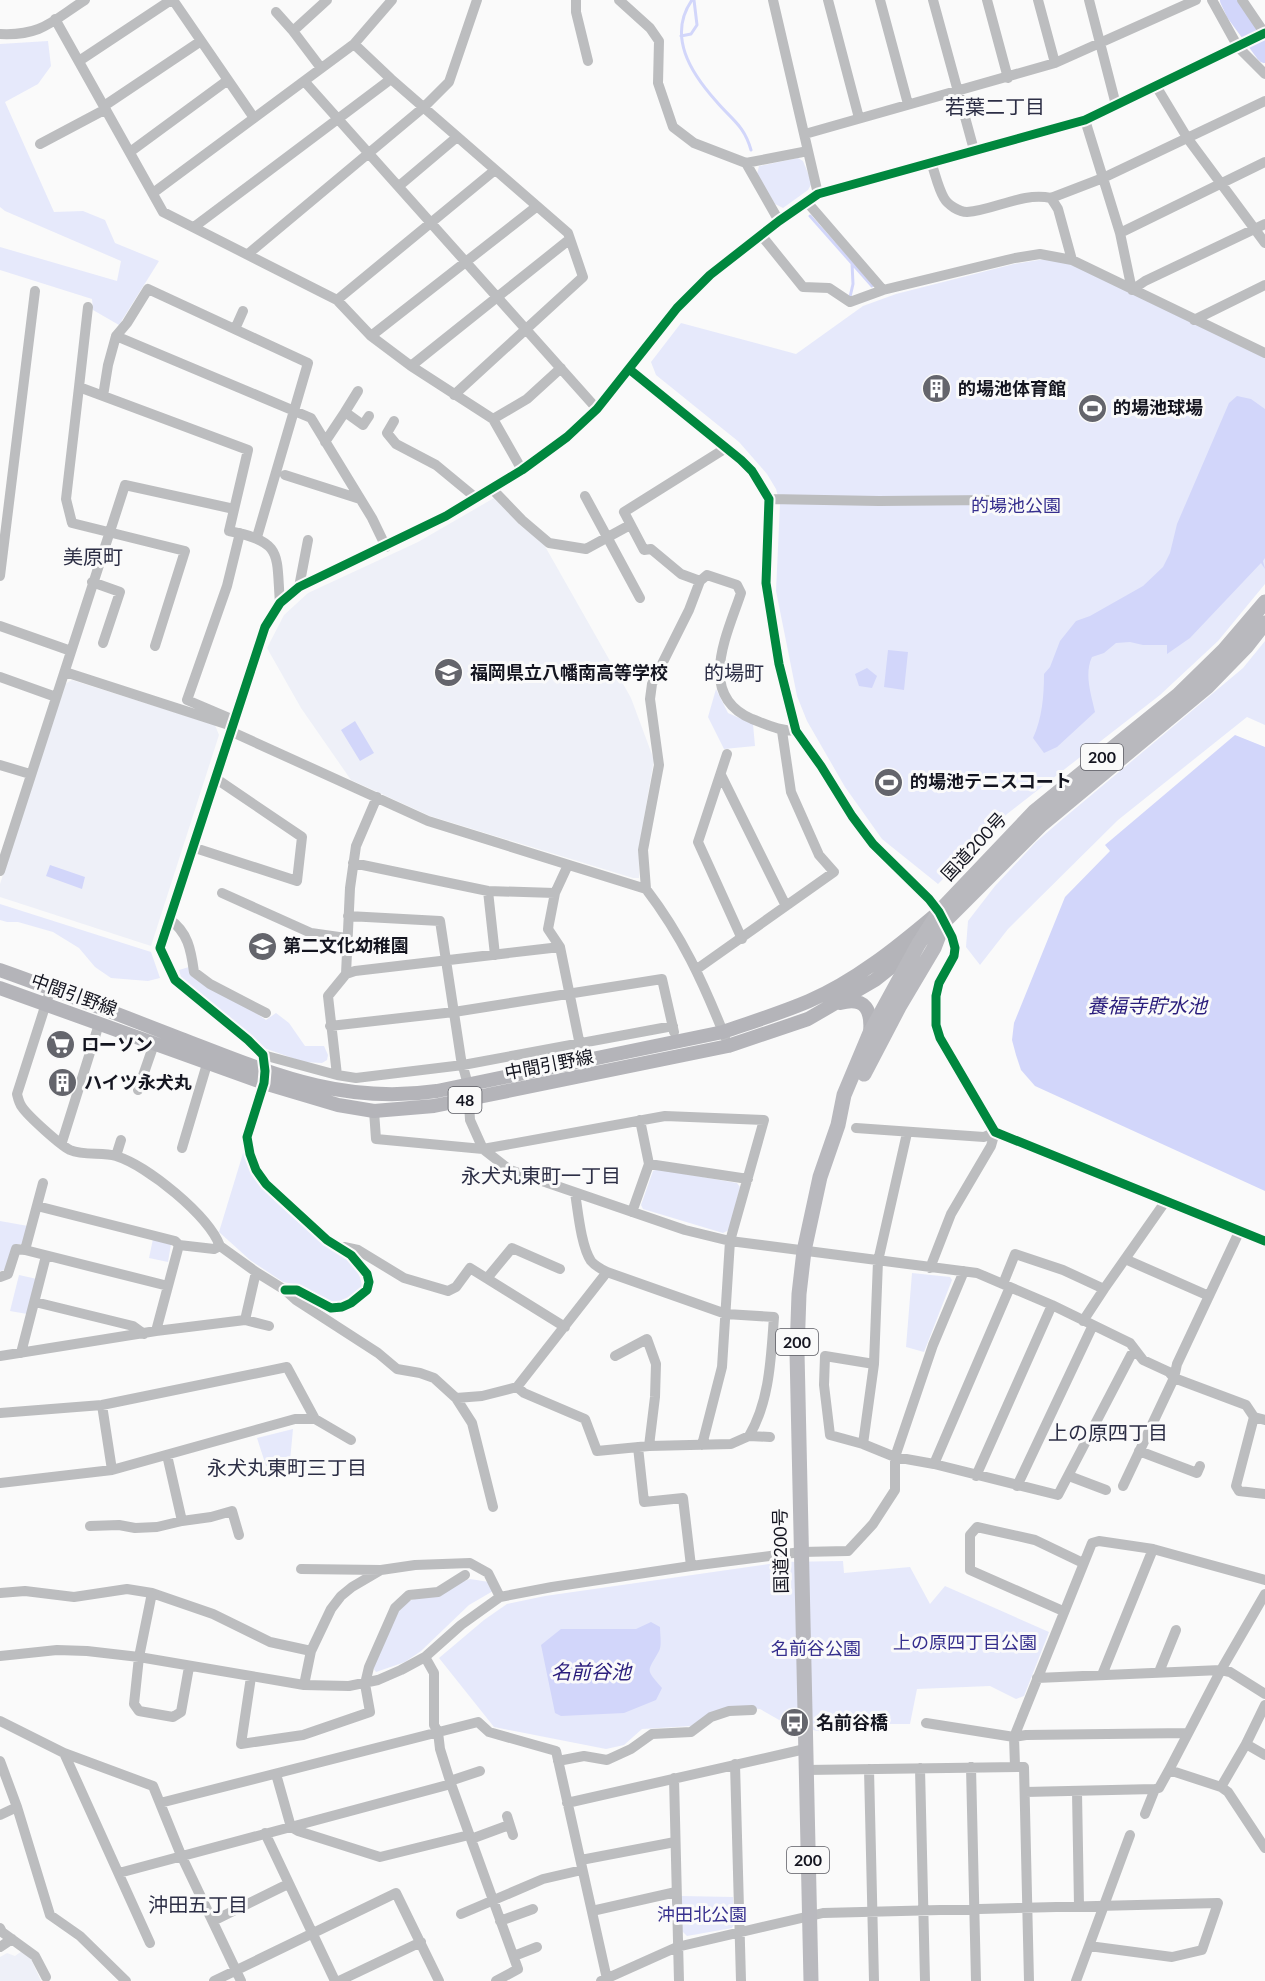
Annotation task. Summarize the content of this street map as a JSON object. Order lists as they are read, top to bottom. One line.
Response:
{"streets":{"highway":["200","国道200号"],"main road":["中間引野線","48"]},"crossings":[["国道200号","中間引野線"]],"districts":["若葉二丁目","美原町","的場町","永犬丸東町一丁目","上の原四丁目","永犬丸東町三丁目","沖田五丁目"],"water":["養福寺貯水池","名前谷池"],"parks":["的場池公園","上の原四丁目公園","名前谷公園","沖田北公園"],"places":{"building":["的場池体育館","ハイツ永犬丸"],"sports":["的場池球場","的場池テニスコート"],"school or university":["福岡県立八幡南高等学校","第二文化幼稚園"],"supermarket":["ローソン"],"bus stop":["名前谷橋"]}}
